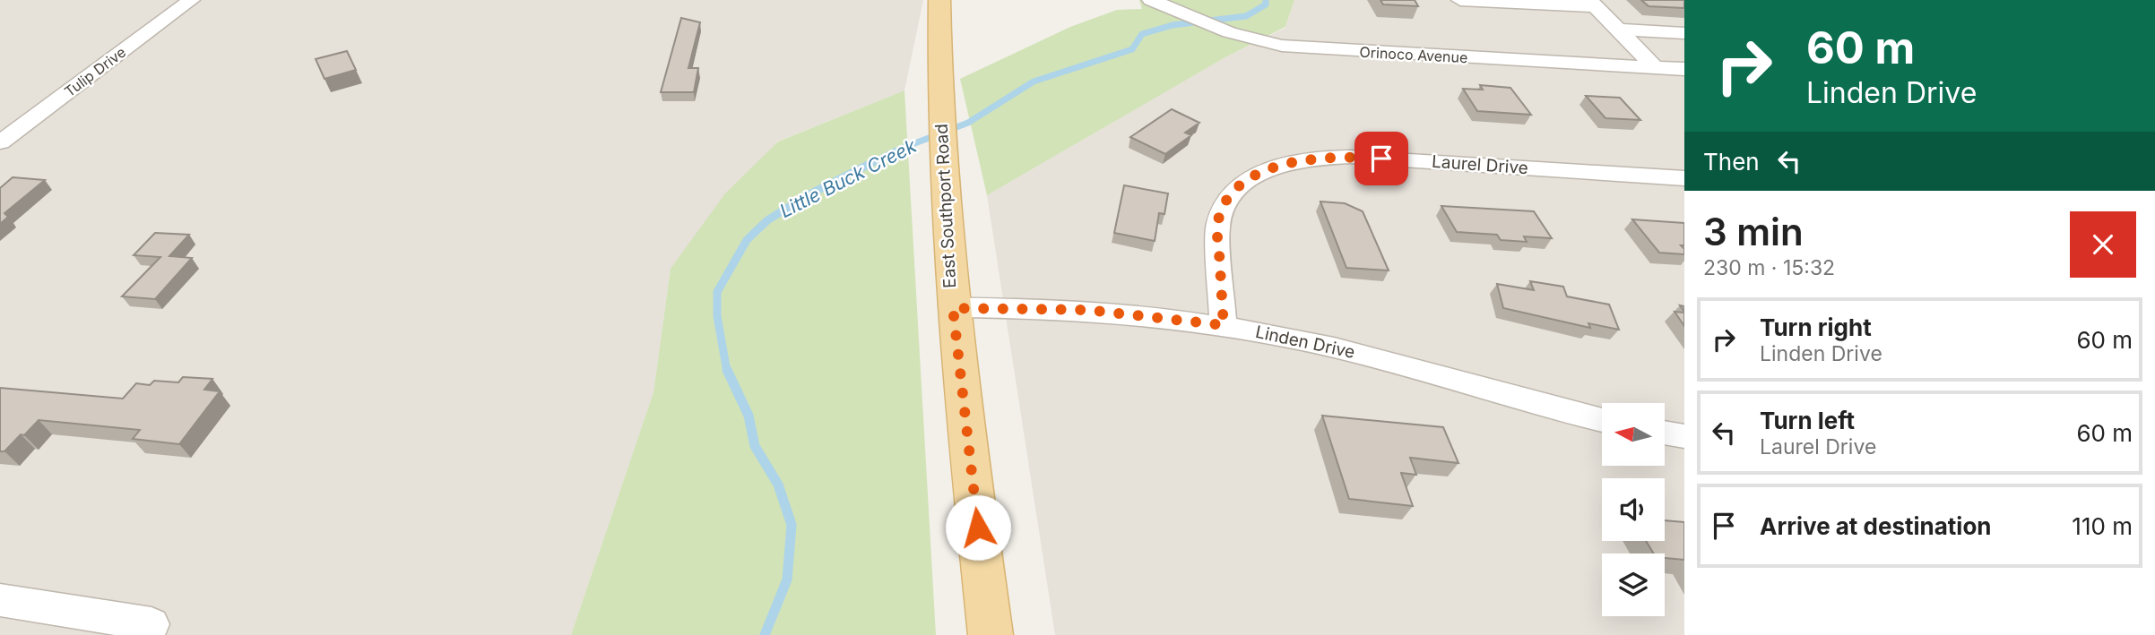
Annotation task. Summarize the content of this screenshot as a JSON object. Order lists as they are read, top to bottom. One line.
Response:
{"streets":{"main road":["East Southport Road"],"street":["Orinoco Avenue","Tulip Drive","Laurel Drive","Linden Drive"]},"crossings":[["Laurel Drive","Linden Drive"],["East Southport Road","Linden Drive"]],"water":["Little Buck Creek"],"north":"left","page":{"turn":["60 m","Linden Drive"],"then":"Then","heading":["3 min","230 m · 15:32"],"list":[{"name":"Turn right","note":"Linden Drive","value":"60 m"},{"name":"Turn left","note":"Laurel Drive","value":"60 m"},{"name":"Arrive at destination","value":"110 m"}]}}
